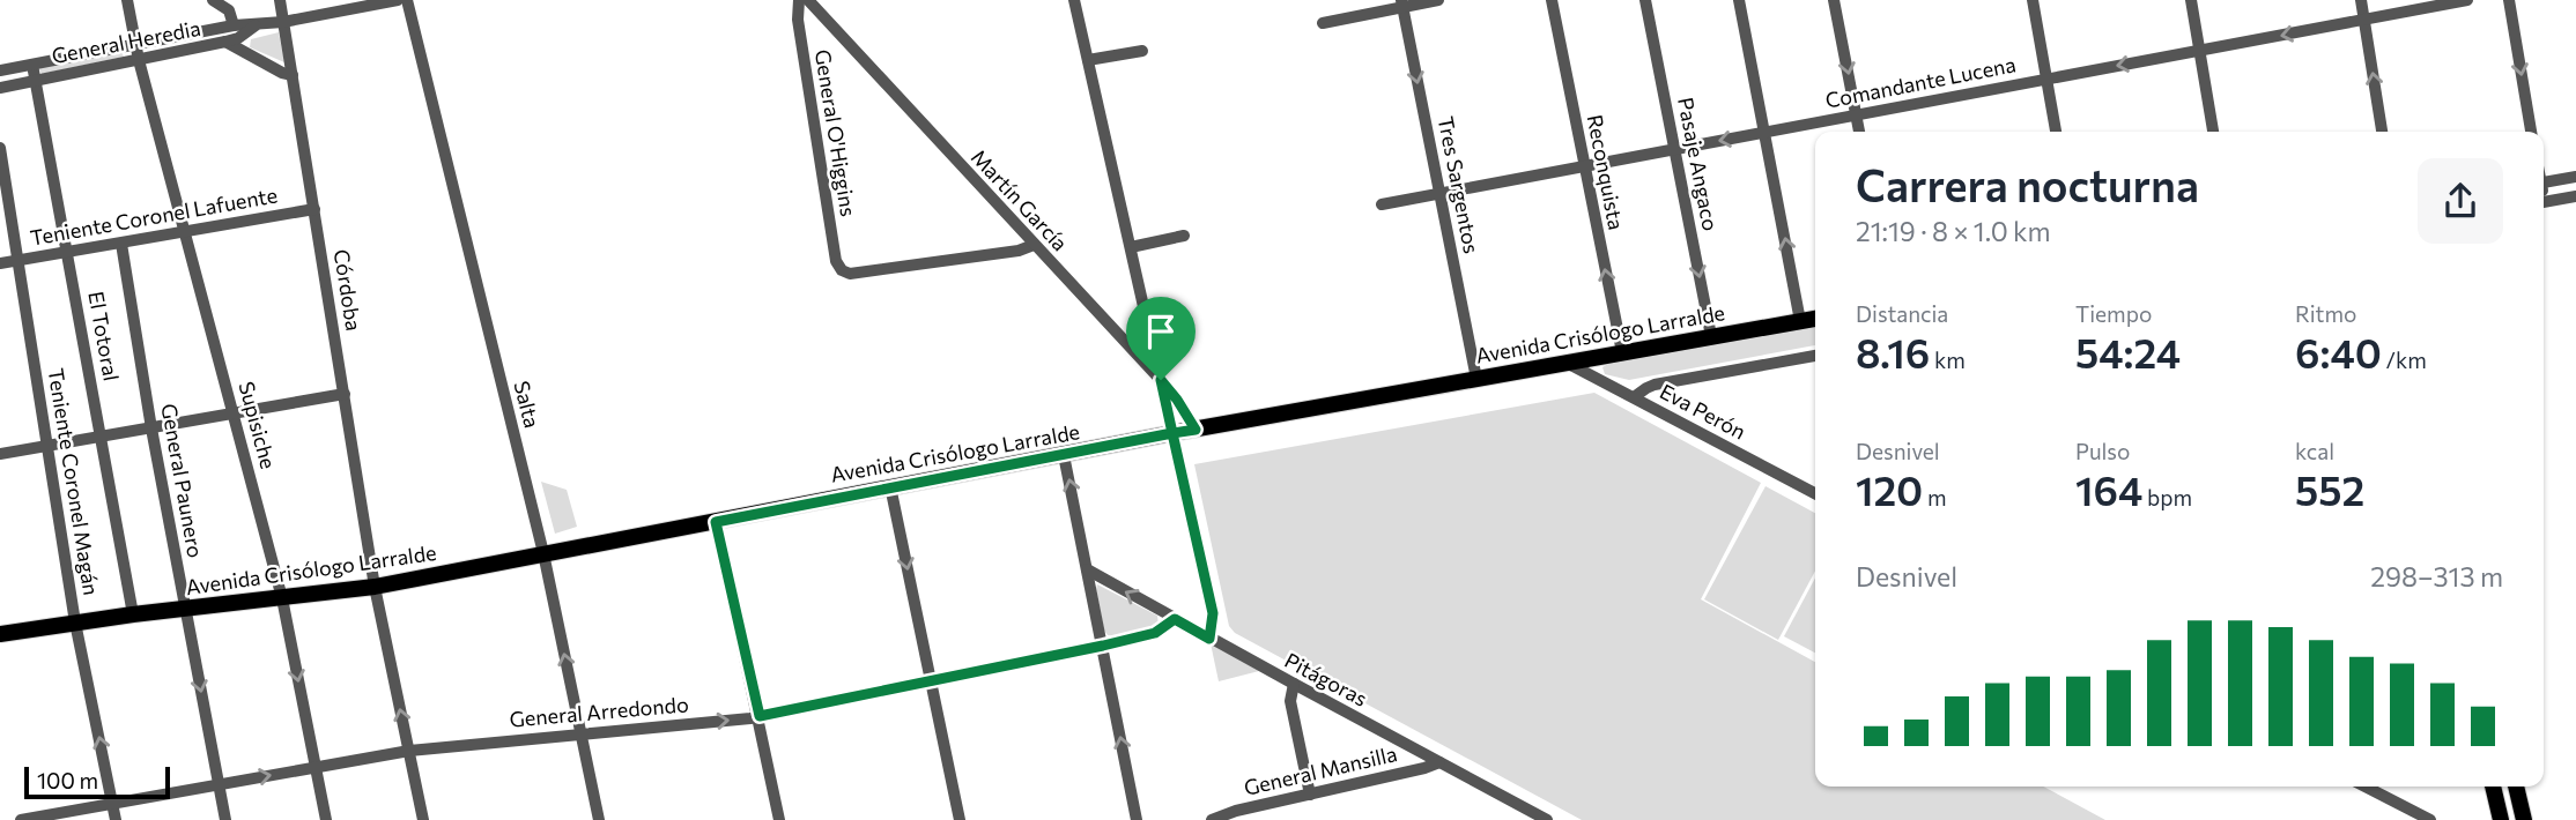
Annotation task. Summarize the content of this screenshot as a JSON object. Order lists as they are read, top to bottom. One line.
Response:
{"streets":{"main road":["Avenida Crisólogo Larralde"],"street":["General Heredia","Comandante Lucena","General O'Higgins","Pasaje Angaco","Reconquista","Tres Sargentos","Martín García","Teniente Coronel Lafuente","Córdoba","El Totoral","Salta","Eva Perón","Supisiche","General Paunero","Teniente Coronel Magán","Pitágoras","General Arredondo","General Mansilla"]},"crossings":[["General Heredia","Córdoba"],["General Heredia","El Totoral"],["General Heredia","Supisiche"],["Comandante Lucena","Pasaje Angaco"],["Comandante Lucena","Reconquista"],["Comandante Lucena","Tres Sargentos"],["General O'Higgins","Martín García"],["Pasaje Angaco","Avenida Crisólogo Larralde"],["Reconquista","Avenida Crisólogo Larralde"],["Tres Sargentos","Avenida Crisólogo Larralde"],["Martín García","Avenida Crisólogo Larralde"],["Teniente Coronel Lafuente","Córdoba"],["Teniente Coronel Lafuente","El Totoral"],["Teniente Coronel Lafuente","Supisiche"],["Teniente Coronel Lafuente","General Paunero"],["Teniente Coronel Lafuente","Teniente Coronel Magán"],["Córdoba","Avenida Crisólogo Larralde"],["Córdoba","General Arredondo"],["Avenida Crisólogo Larralde","El Totoral"],["Avenida Crisólogo Larralde","Salta"],["Avenida Crisólogo Larralde","Eva Perón"],["Avenida Crisólogo Larralde","Supisiche"],["Avenida Crisólogo Larralde","General Paunero"],["Avenida Crisólogo Larralde","Teniente Coronel Magán"],["Salta","General Arredondo"],["Supisiche","General Arredondo"],["General Paunero","General Arredondo"],["Teniente Coronel Magán","General Arredondo"],["Pitágoras","General Arredondo"],["Pitágoras","General Mansilla"]],"one_way":["Comandante Lucena","Reconquista","Tres Sargentos"],"scale_bar":"100 m","page":{"heading":["Carrera nocturna","21:19 · 8 × 1.0 km"],"stats":[["Distancia","8.16 km"],["Tiempo","54:24"],["Ritmo","6:40 /km"],["Desnivel","120 m"],["Pulso","164 bpm"],["kcal","552"]],"chart":["Desnivel","298–313 m"],"scale":"100 m"}}
